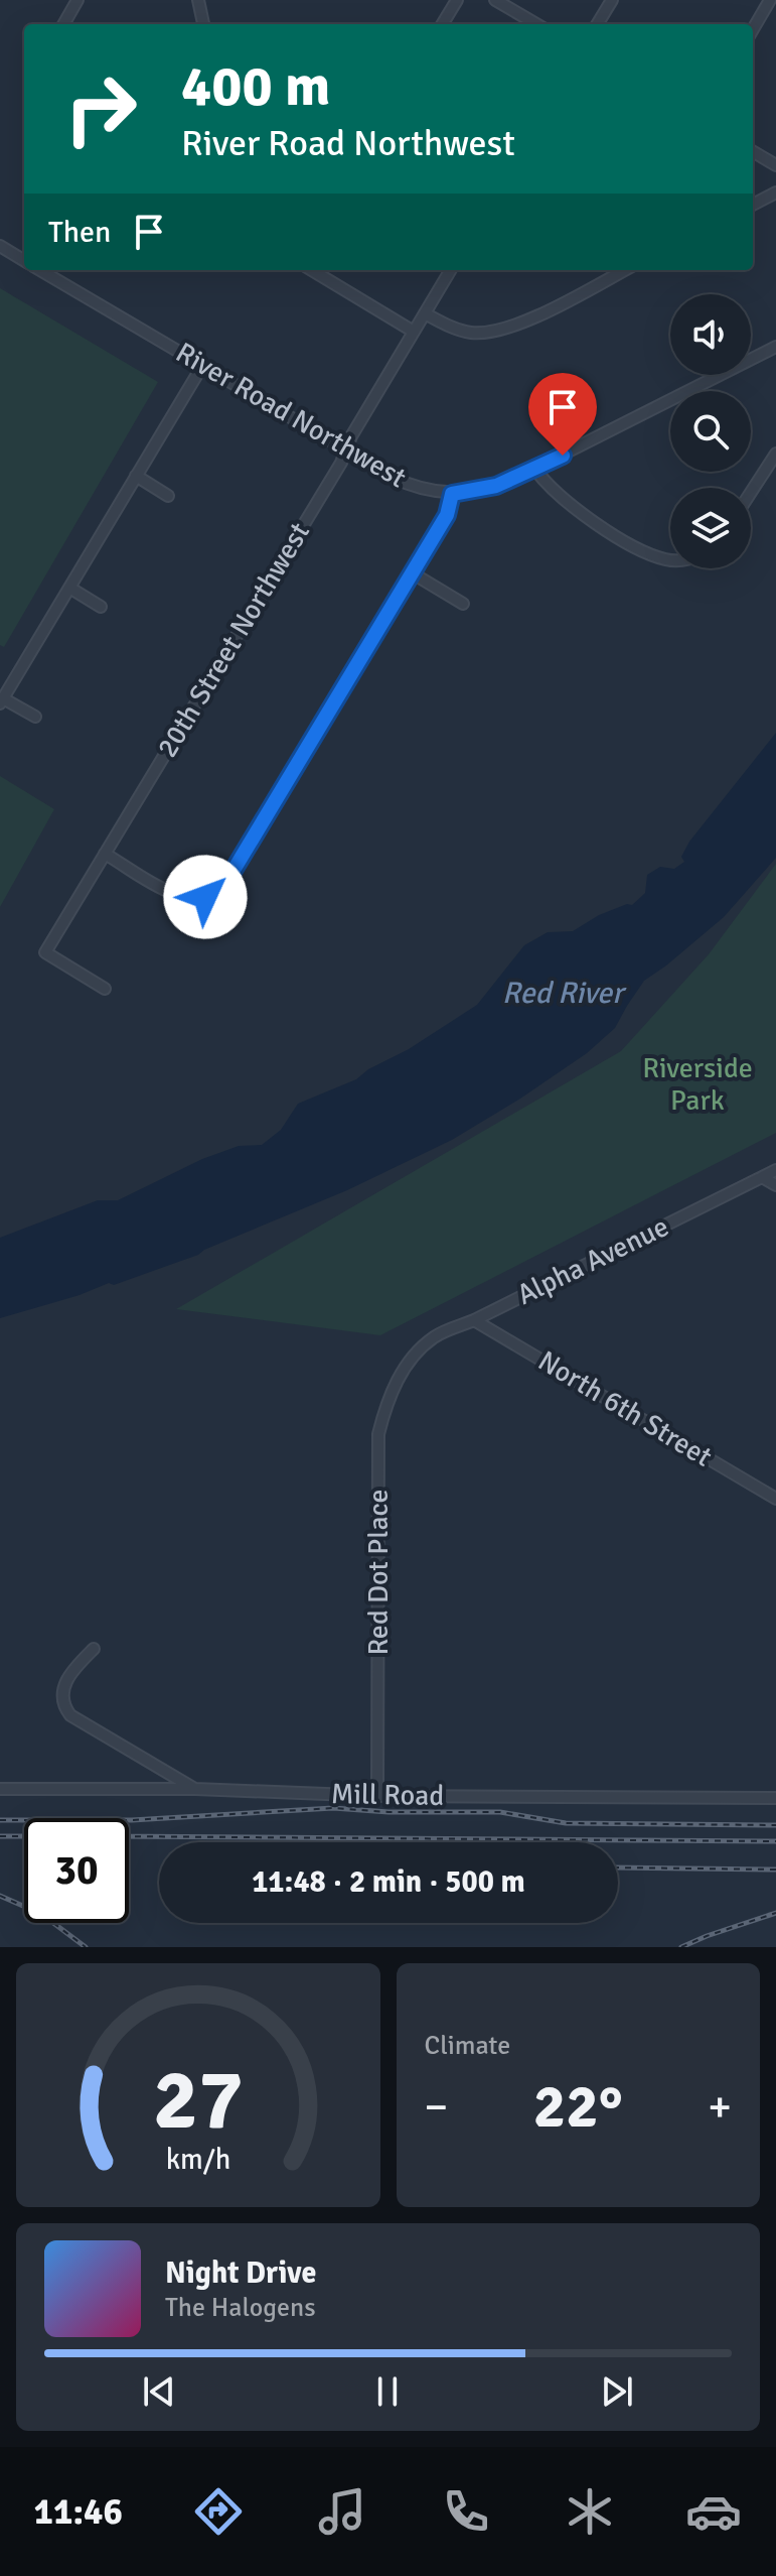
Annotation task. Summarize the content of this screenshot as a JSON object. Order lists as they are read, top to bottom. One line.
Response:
{"streets":{"street":["River Road Northwest","20th Street Northwest","Alpha Avenue","North 6th Street","Red Dot Place","Mill Road"]},"crossings":[["River Road Northwest","20th Street Northwest"],["Alpha Avenue","North 6th Street"],["Alpha Avenue","Red Dot Place"],["Red Dot Place","Mill Road"]],"water":["Red River"],"parks":["Riverside Park"],"page":{"turn":["400 m","River Road Northwest"],"then":"Then","limit":"30","trip":"11:48 · 2 min · 500 m","tile":"Climate","heat":["−","22°","+"],"song":["Night Drive","The Halogens"],"tabs":"11:46","gauge":["27","km/h"]}}
